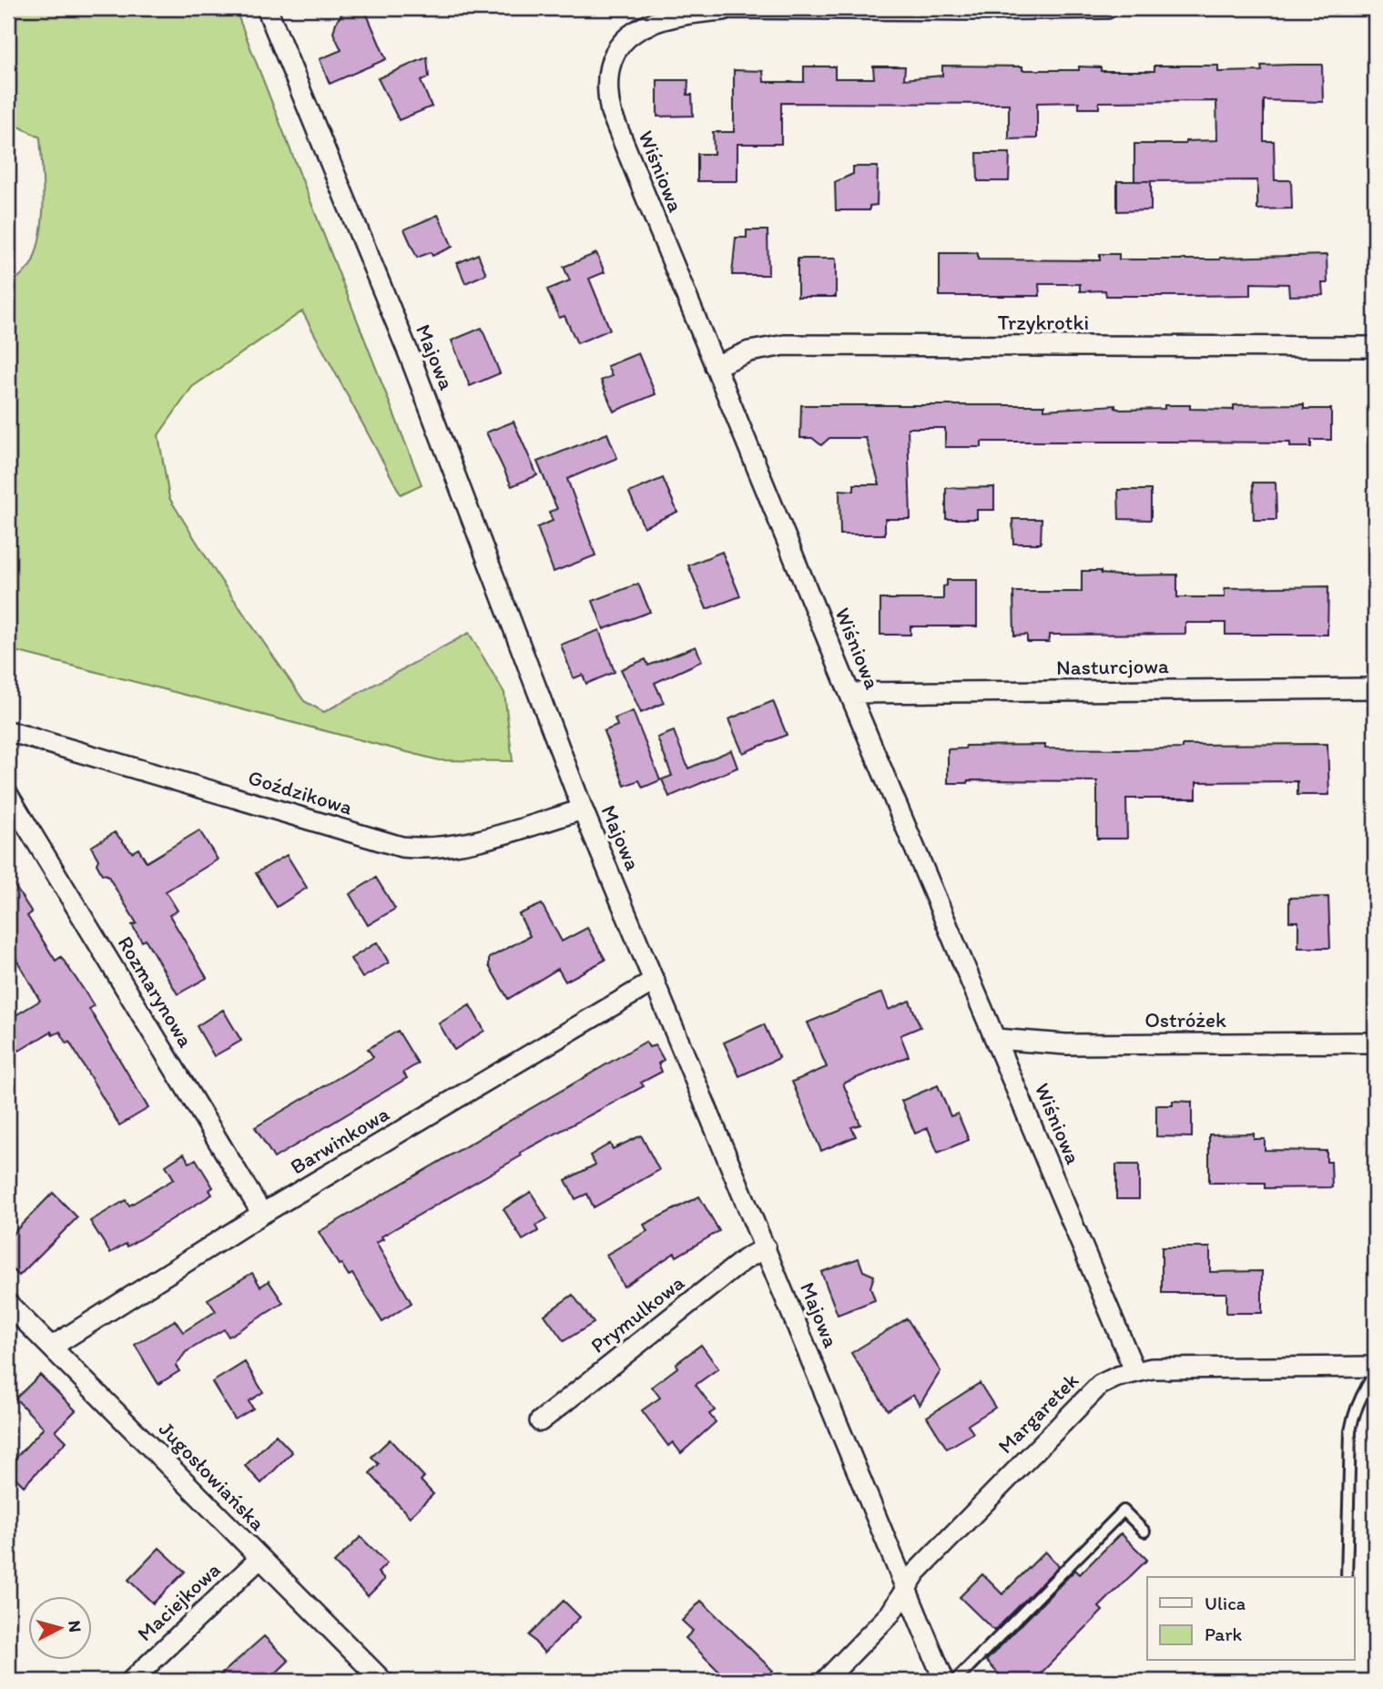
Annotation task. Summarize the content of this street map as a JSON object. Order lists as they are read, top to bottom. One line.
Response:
{"streets":{"street":["Wiśniowa","Trzykrotki","Majowa","Nasturcjowa","Goździkowa","Rozmarynowa","Ostróżek","Barwinkowa","Prymulkowa","Margaretek","Jugosłowiańska","Maciejkowa"]},"crossings":[["Wiśniowa","Trzykrotki"],["Wiśniowa","Nasturcjowa"],["Wiśniowa","Ostróżek"],["Wiśniowa","Margaretek"],["Majowa","Goździkowa"],["Majowa","Barwinkowa"],["Majowa","Prymulkowa"],["Majowa","Margaretek"],["Rozmarynowa","Barwinkowa"],["Barwinkowa","Jugosłowiańska"],["Jugosłowiańska","Maciejkowa"]],"legend":["Ulica","Park"],"north":"right"}
